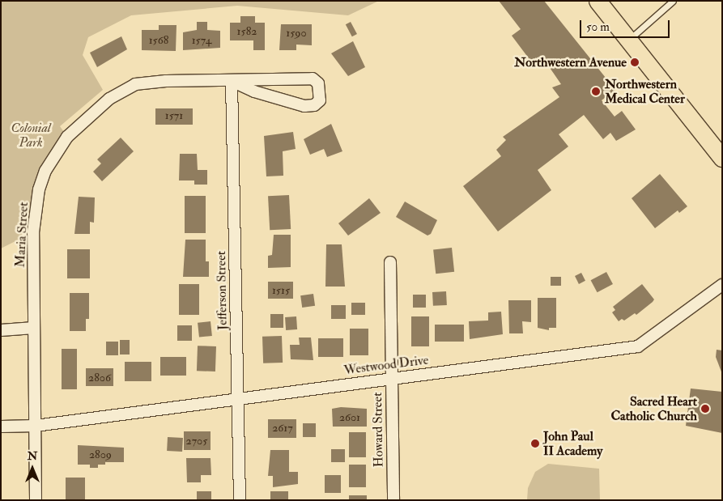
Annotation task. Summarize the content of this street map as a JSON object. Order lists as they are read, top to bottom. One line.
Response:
{"streets":{"street":["Maria Street","Jefferson Street","Westwood Drive","Howard Street"]},"crossings":[["Maria Street","Jefferson Street"],["Maria Street","Westwood Drive"],["Jefferson Street","Westwood Drive"],["Westwood Drive","Howard Street"]],"parks":["Colonial Park"],"places":["Northwestern Avenue","Northwestern Medical Center","Sacred Heart Catholic Church","John Paul II Academy"],"house_numbers":["1582","1590","1568","1574","1571","1515","2806","2601","2617","2705","2809"],"scale_bar":"50 m","north":"top"}
